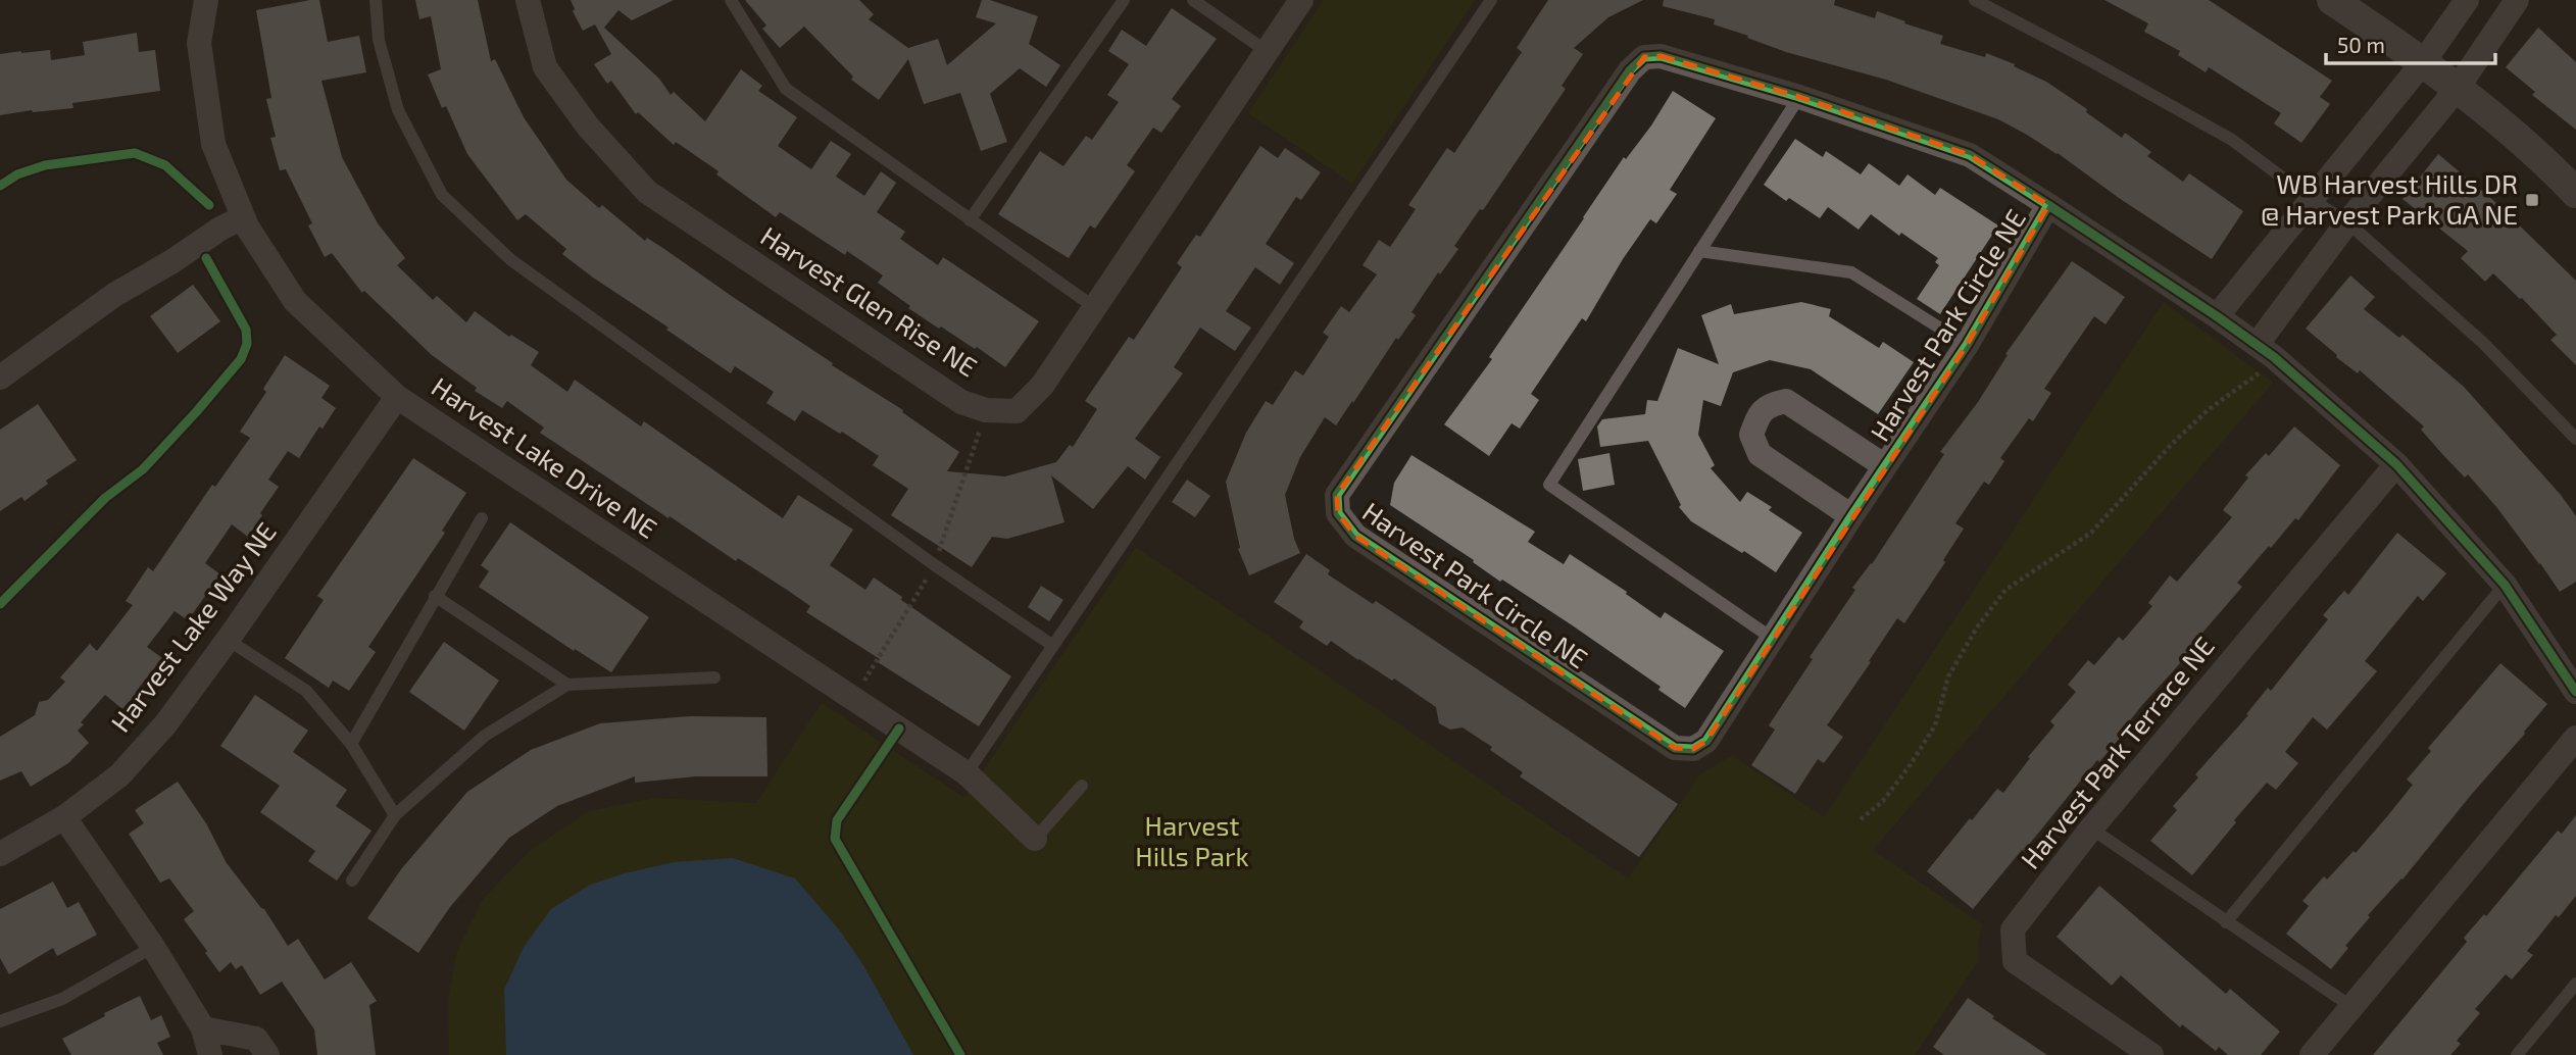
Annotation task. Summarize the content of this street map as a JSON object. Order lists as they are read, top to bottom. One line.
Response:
{"streets":{"street":["Harvest Glen Rise NE","Harvest Park Circle NE","Harvest Lake Drive NE","Harvest Lake Way NE","Harvest Park Terrace NE"]},"crossings":[["Harvest Lake Drive NE","Harvest Lake Way NE"]],"parks":["Harvest Hills Park"],"places":{"transit":["WB Harvest Hills DR @ Harvest Park GA NE"]},"scale_bar":"50 m"}
